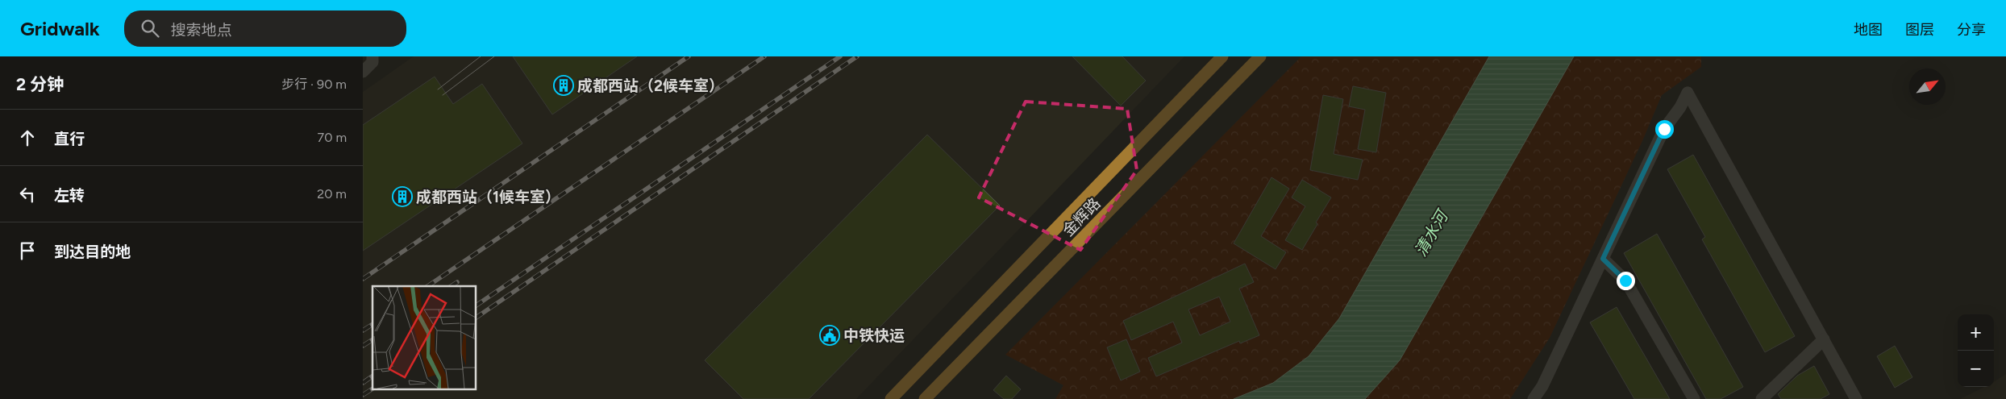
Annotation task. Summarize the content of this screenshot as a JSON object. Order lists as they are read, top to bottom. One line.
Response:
{"streets":{"main road":["金辉路"]},"water":["清水河"],"places":{"building":["成都西站（2候车室）","成都西站（1候车室）"],"public building":["中铁快运"]},"north":"top right","page":{"header":"Gridwalk","search":"搜索地点","nav":["地图","图层","分享"],"heading":["2 分钟","步行 · 90 m"],"list":[["直行","70 m"],["左转","20 m"],"到达目的地"],"map_buttons":["+","−"]}}
